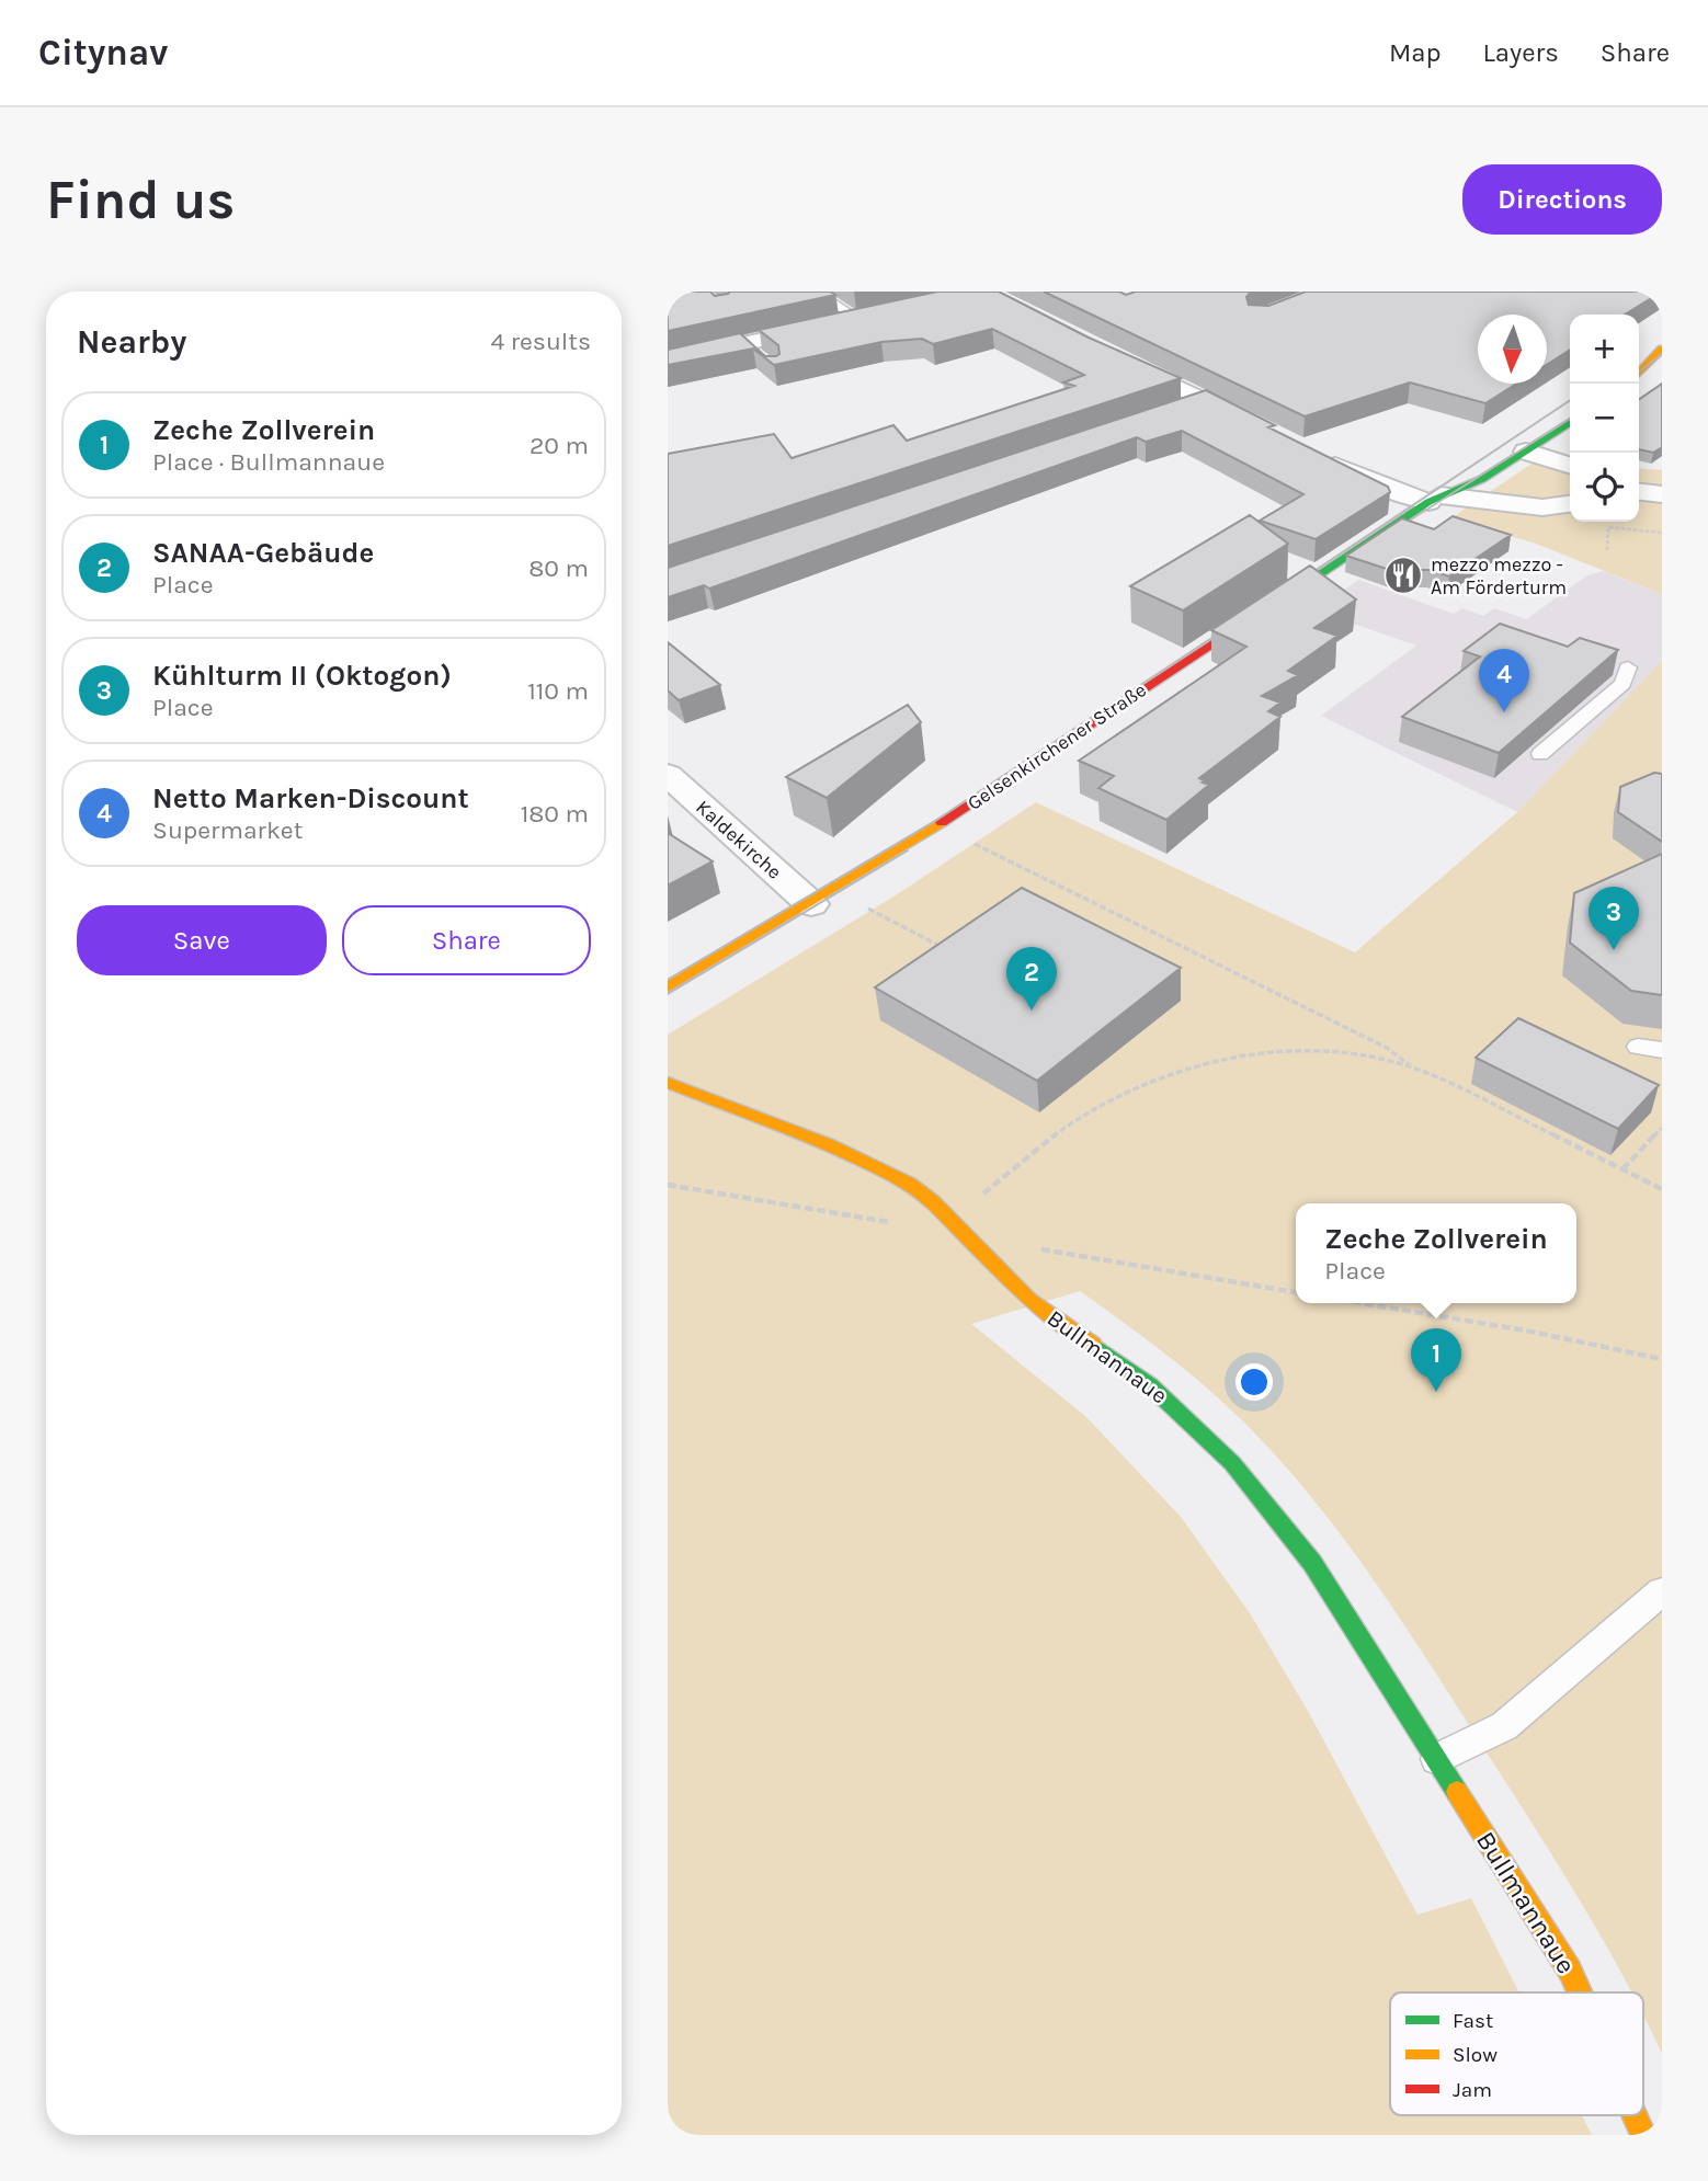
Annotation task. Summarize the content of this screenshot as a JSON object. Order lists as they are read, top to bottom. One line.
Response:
{"streets":{"main road":["Gelsenkirchener Straße","Bullmannaue"],"street":["Kaldekirche"]},"crossings":[["Gelsenkirchener Straße","Kaldekirche"]],"places":{"restaurant":["mezzo mezzo - Am Förderturm"]},"legend":["Fast","Slow","Jam"],"north":"bottom","page":{"header":"Citynav","nav":["Map","Layers","Share"],"buttons":["Directions",["Save","Share"]],"title":"Find us","heading":["Nearby","4 results"],"map_buttons":["+","−"],"list":[{"mark":"1","name":"Zeche Zollverein","note":"Place · Bullmannaue","value":"20 m"},{"mark":"2","name":"SANAA-Gebäude","note":"Place","value":"80 m"},{"mark":"3","name":"Kühlturm II (Oktogon)","note":"Place","value":"110 m"},{"mark":"4","name":"Netto Marken-Discount","note":"Supermarket","value":"180 m"}],"pins":["4","3","2","1"],"popup":["Zeche Zollverein","Place"]}}
